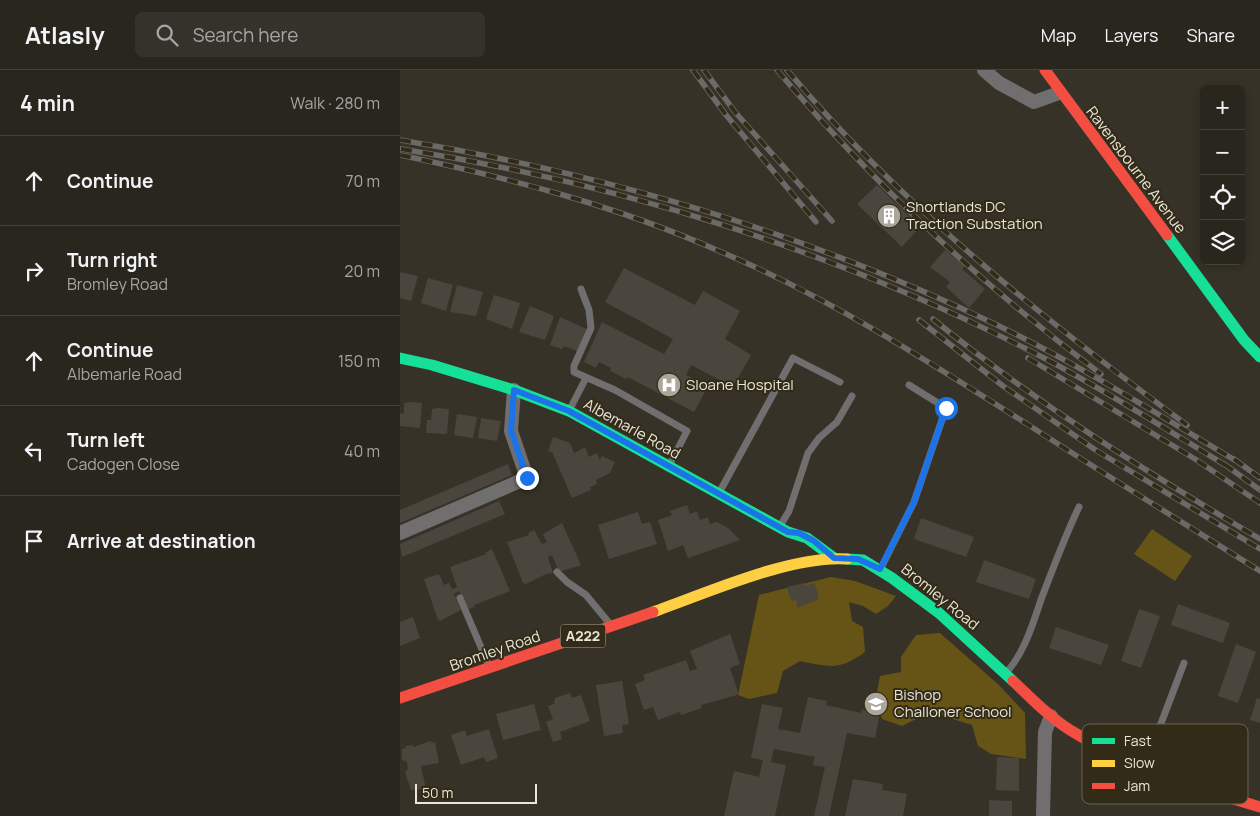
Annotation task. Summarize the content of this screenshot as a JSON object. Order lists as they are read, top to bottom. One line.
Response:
{"streets":{"main road":["Ravensbourne Avenue","Albemarle Road","Bromley Road","A222"]},"crossings":[["Albemarle Road","Bromley Road"]],"places":{"building":["Shortlands DC Traction Substation"],"hospital":["Sloane Hospital"],"school or university":["Bishop Challoner School"]},"legend":["Fast","Slow","Jam"],"scale_bar":"50 m","page":{"header":"Atlasly","search":"Search here","nav":["Map","Layers","Share"],"heading":["4 min","Walk · 280 m"],"map_buttons":["+","−"],"list":[["Continue","70 m"],["Turn right","Bromley Road","20 m"],["Continue","Albemarle Road","150 m"],["Turn left","Cadogen Close","40 m"],"Arrive at destination"],"scale":"50 m"}}
